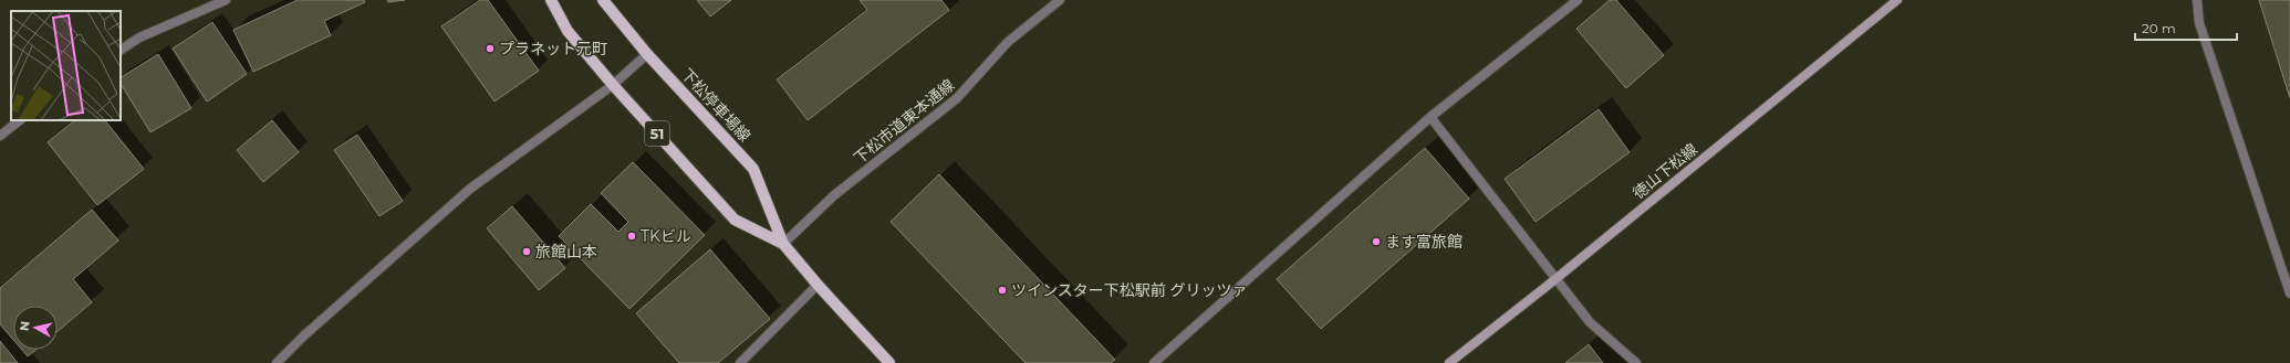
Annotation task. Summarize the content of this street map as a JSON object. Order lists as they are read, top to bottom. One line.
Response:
{"streets":{"main road":["下松停車場線","51","徳山下松線"],"street":["下松市道東本通線"]},"crossings":[["下松停車場線","下松市道東本通線"]],"places":["プラネット元町","TKビル","ます富旅館","旅館山本","ツインスター下松駅前 グリッツァ"],"scale_bar":"20 m","north":"left"}
